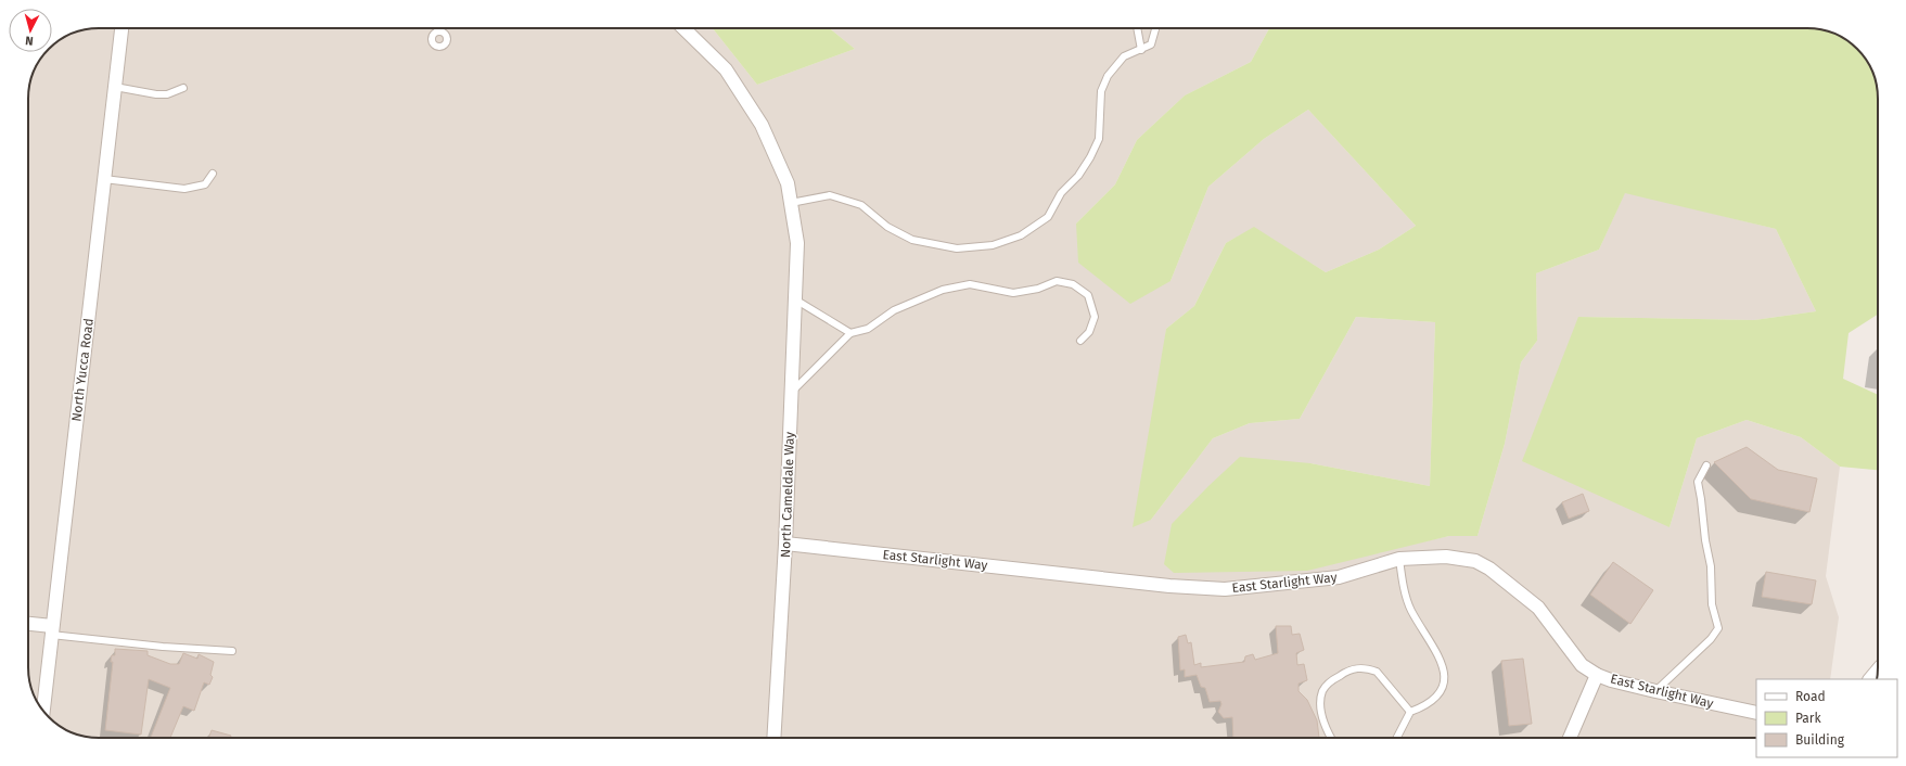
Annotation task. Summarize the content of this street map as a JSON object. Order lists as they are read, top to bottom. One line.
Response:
{"streets":{"street":["North Yucca Road","North Cameldale Way","East Starlight Way"]},"crossings":[["North Cameldale Way","East Starlight Way"]],"legend":["Road","Park","Building"],"north":"bottom"}
